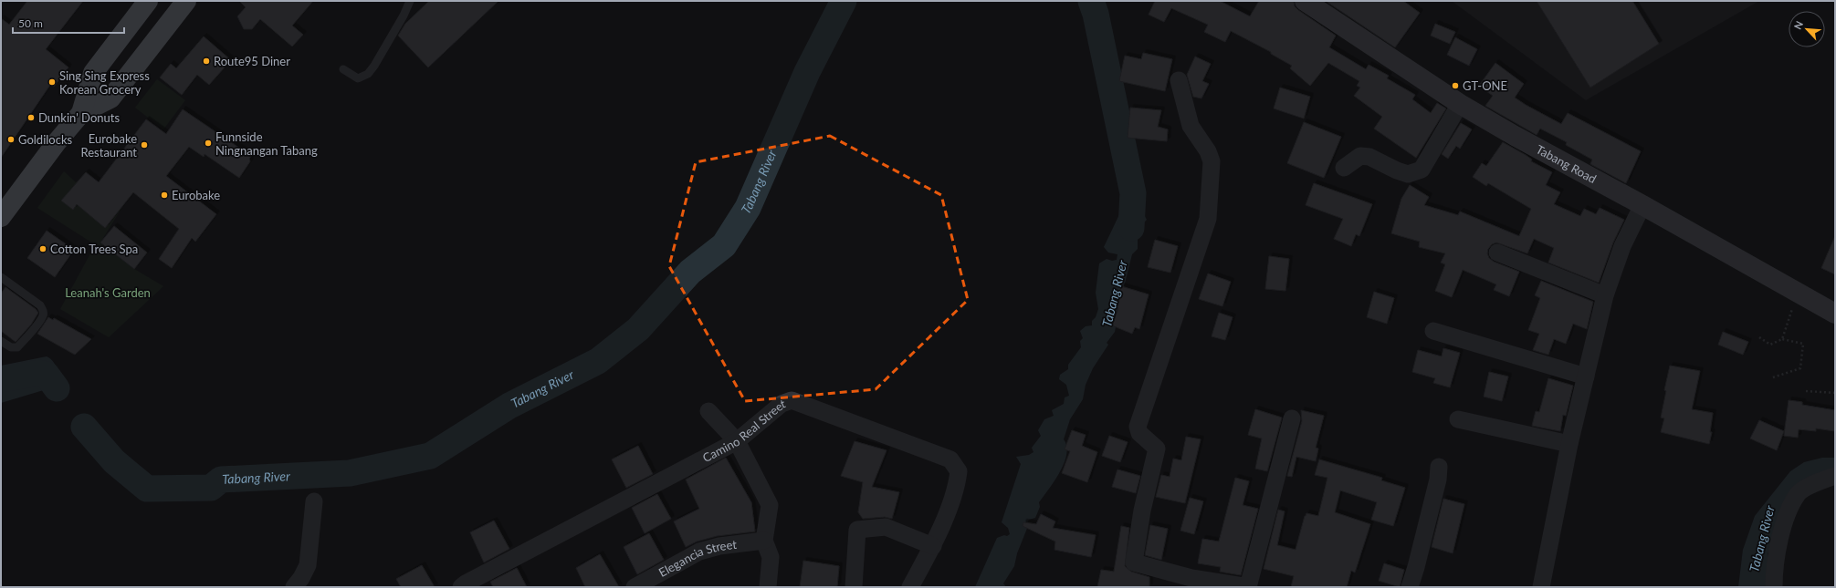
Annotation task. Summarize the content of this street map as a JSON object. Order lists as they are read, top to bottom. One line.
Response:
{"streets":{"main road":["Tabang Road"],"street":["Camino Real Street","Elegancia Street"]},"water":["Tabang River"],"parks":["Leanah's Garden"],"places":["Route95 Diner","Sing Sing Express Korean Grocery","GT-ONE","Dunkin' Donuts","Goldilocks","Funnside Ningnangan Tabang","Eurobake Restaurant","Eurobake","Cotton Trees Spa"],"scale_bar":"50 m","north":"top left"}
